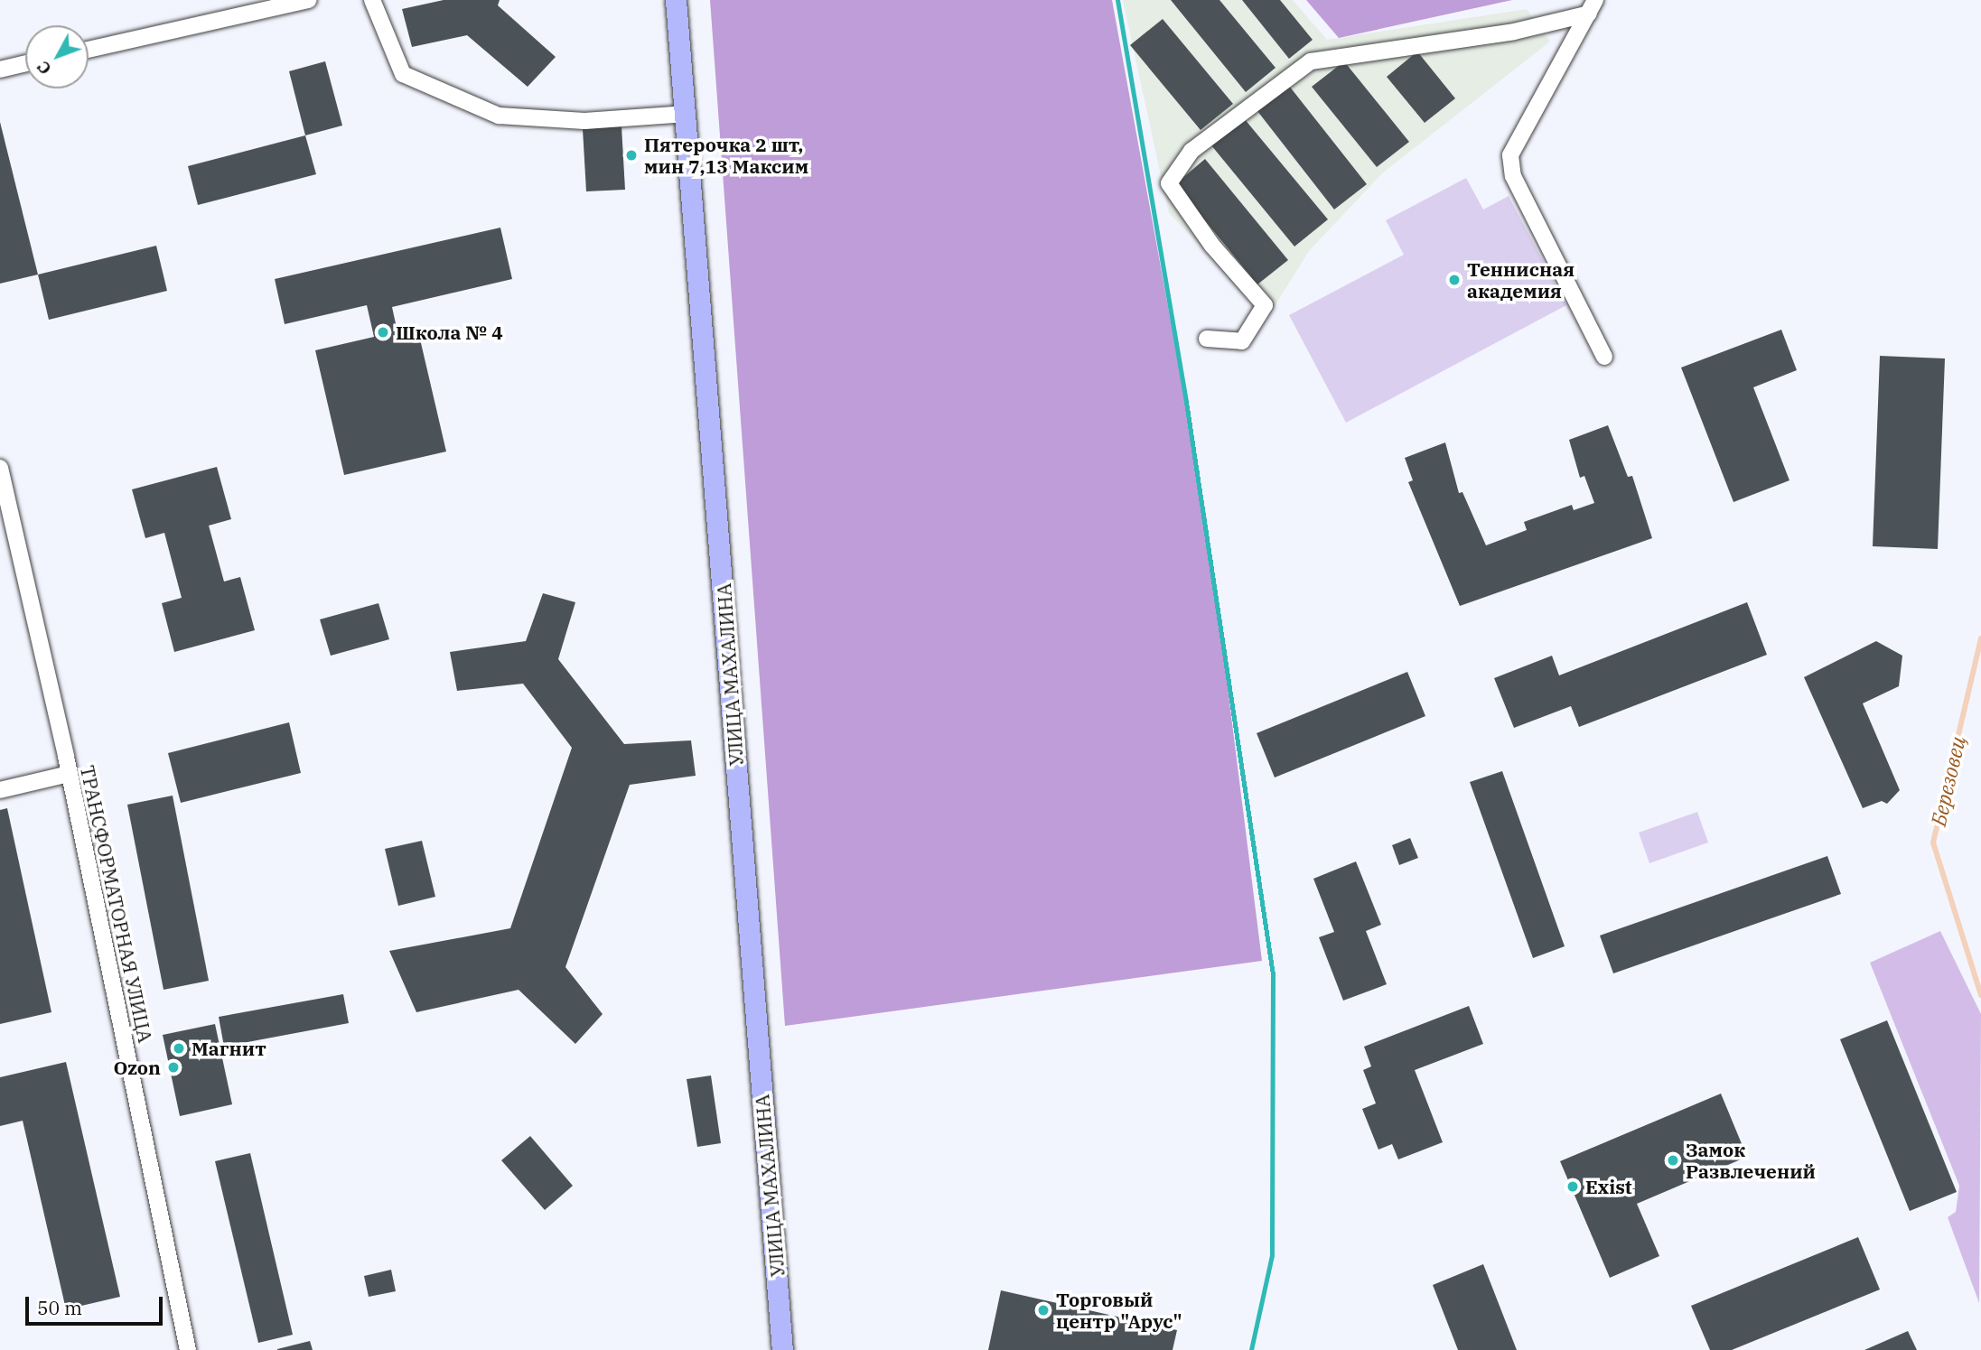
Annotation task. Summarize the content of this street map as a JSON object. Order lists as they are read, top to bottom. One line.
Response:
{"streets":{"street":["УЛИЦА МАХАЛИНА","ТРАНСФОРМАТОРНАЯ УЛИЦА"]},"water":["Березовец"],"places":["Пятерочка 2 шт, мин 7,13 Максим","Теннисная академия","Школа № 4","Магнит","Ozon","Замок Развлечений","Exist","Торговый центр \"Арус\""],"scale_bar":"50 m","north":"bottom left"}
